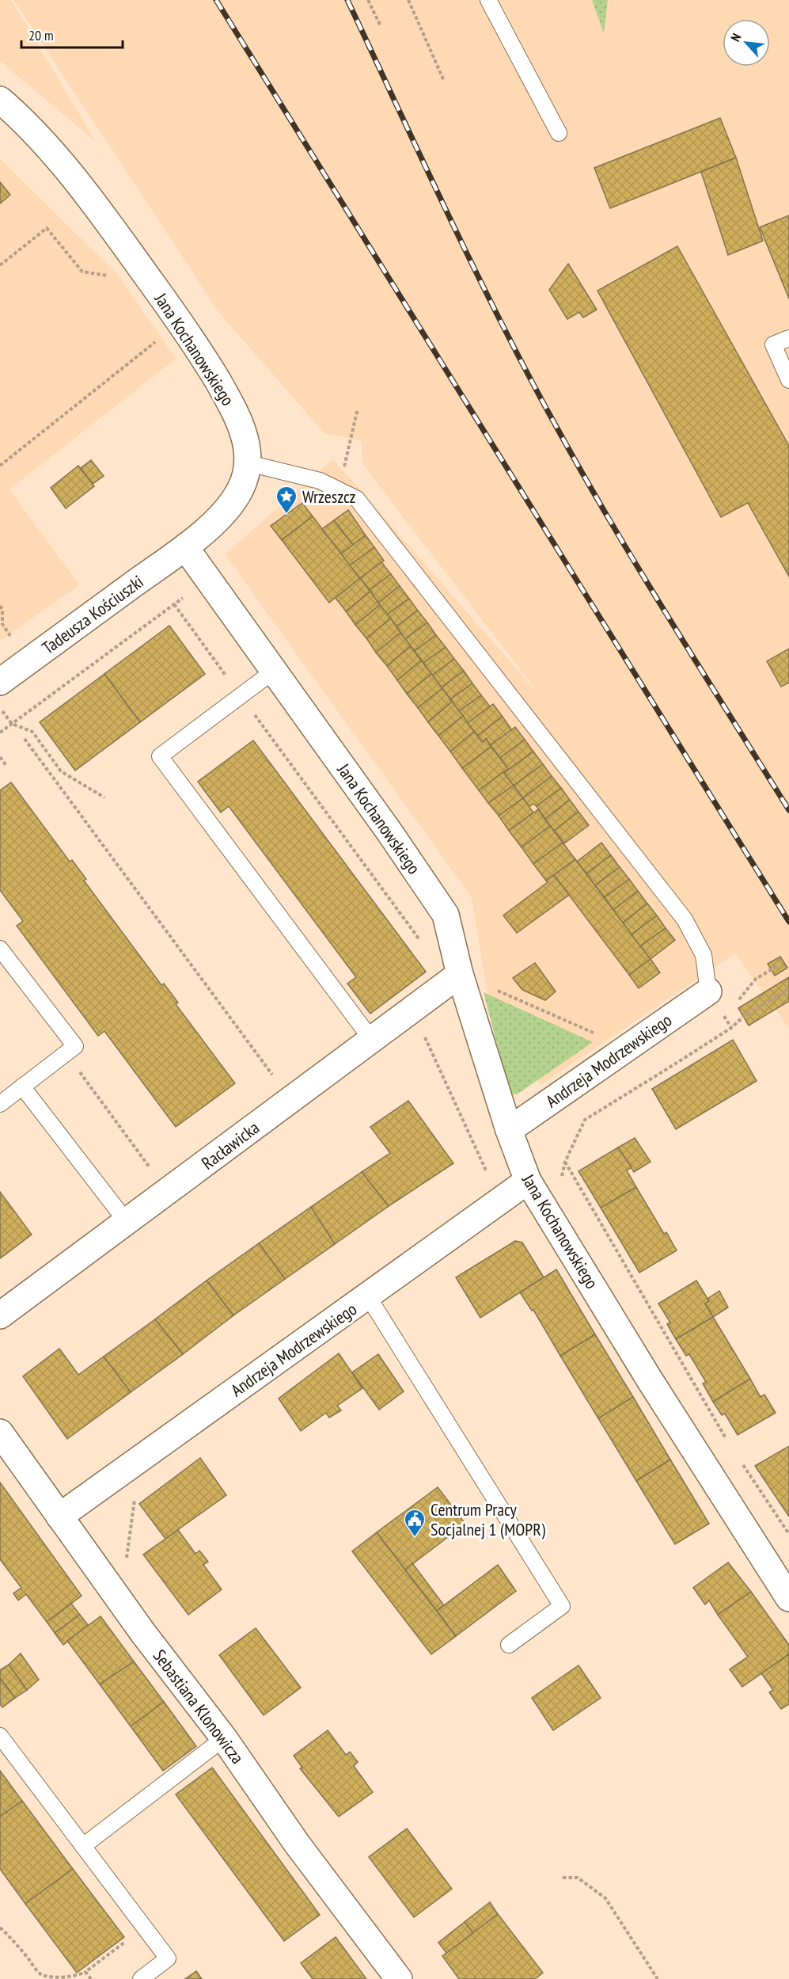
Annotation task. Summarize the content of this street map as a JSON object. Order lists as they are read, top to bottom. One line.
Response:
{"streets":{"street":["Jana Kochanowskiego","Tadeusza Kościuszki","Andrzeja Modrzewskiego","Racławicka","Sebastiana Klonowicza"]},"crossings":[["Jana Kochanowskiego","Tadeusza Kościuszki"],["Jana Kochanowskiego","Andrzeja Modrzewskiego"],["Jana Kochanowskiego","Racławicka"],["Andrzeja Modrzewskiego","Sebastiana Klonowicza"]],"places":{"place":["Wrzeszcz"],"public building":["Centrum Pracy Socjalnej 1 (MOPR)"]},"scale_bar":"20 m","north":"top left"}
